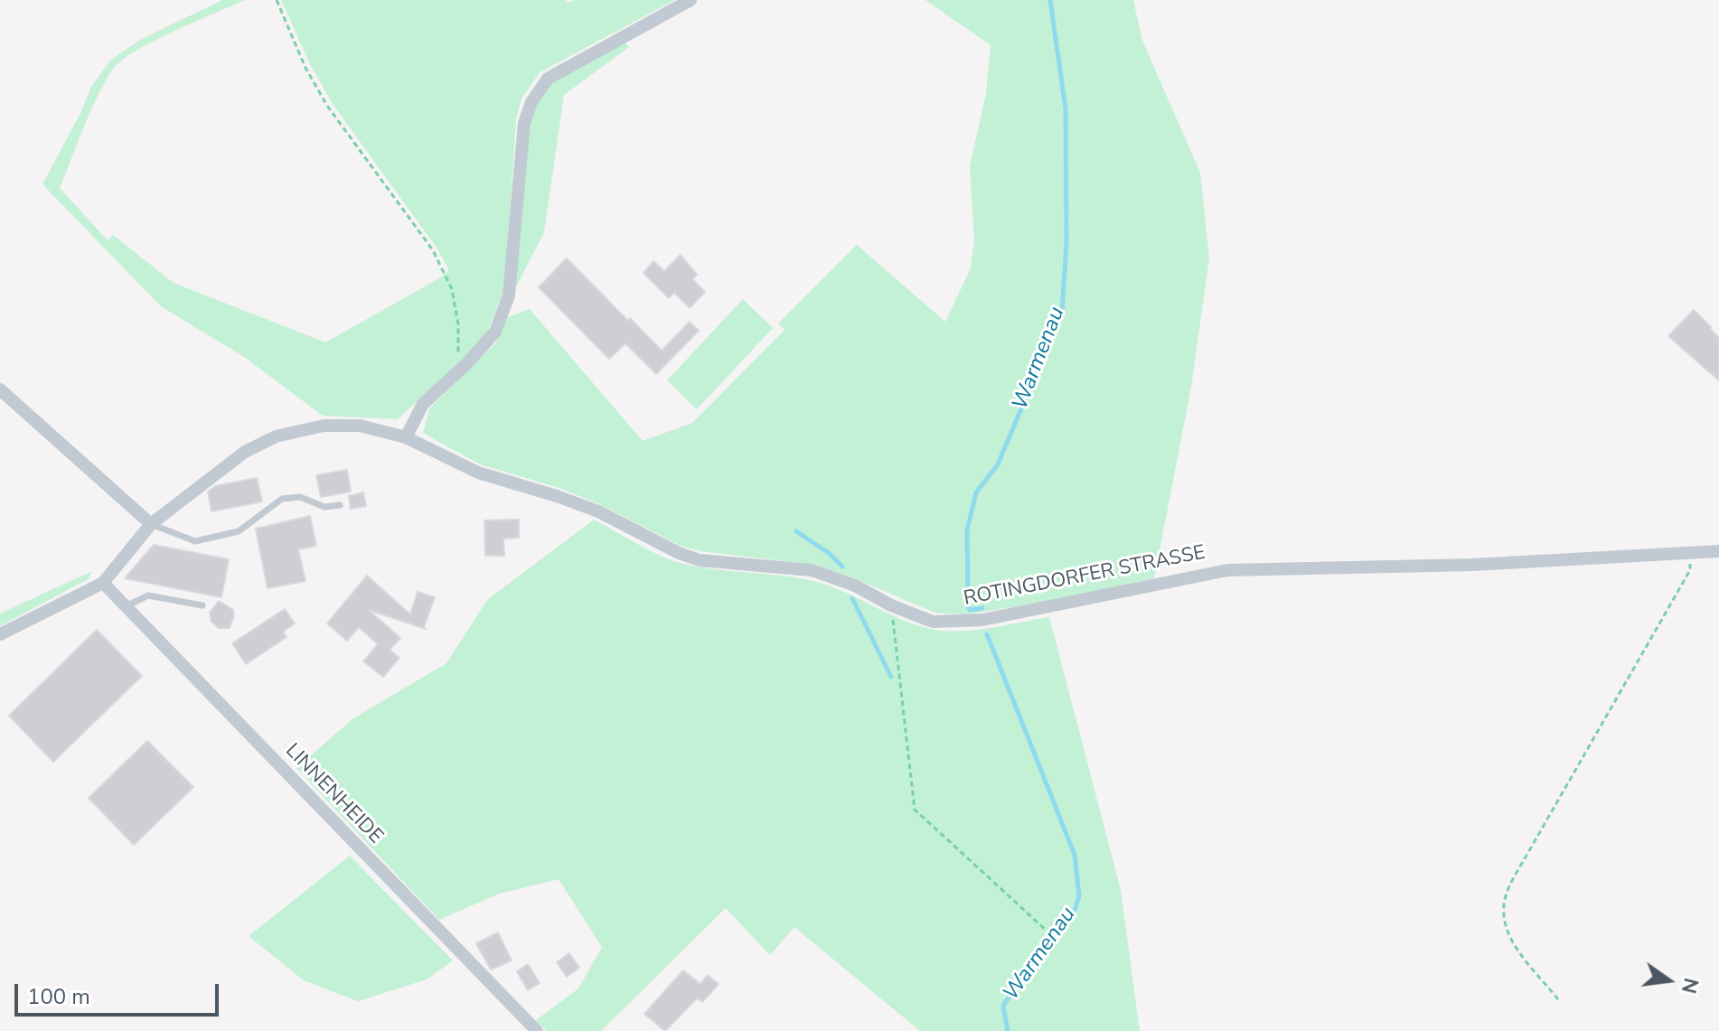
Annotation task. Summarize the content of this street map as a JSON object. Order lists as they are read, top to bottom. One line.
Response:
{"streets":{"street":["ROTINGDORFER STRASSE","LINNENHEIDE"]},"crossings":[["ROTINGDORFER STRASSE","LINNENHEIDE"]],"water":["Warmenau"],"scale_bar":"100 m","north":"right"}
